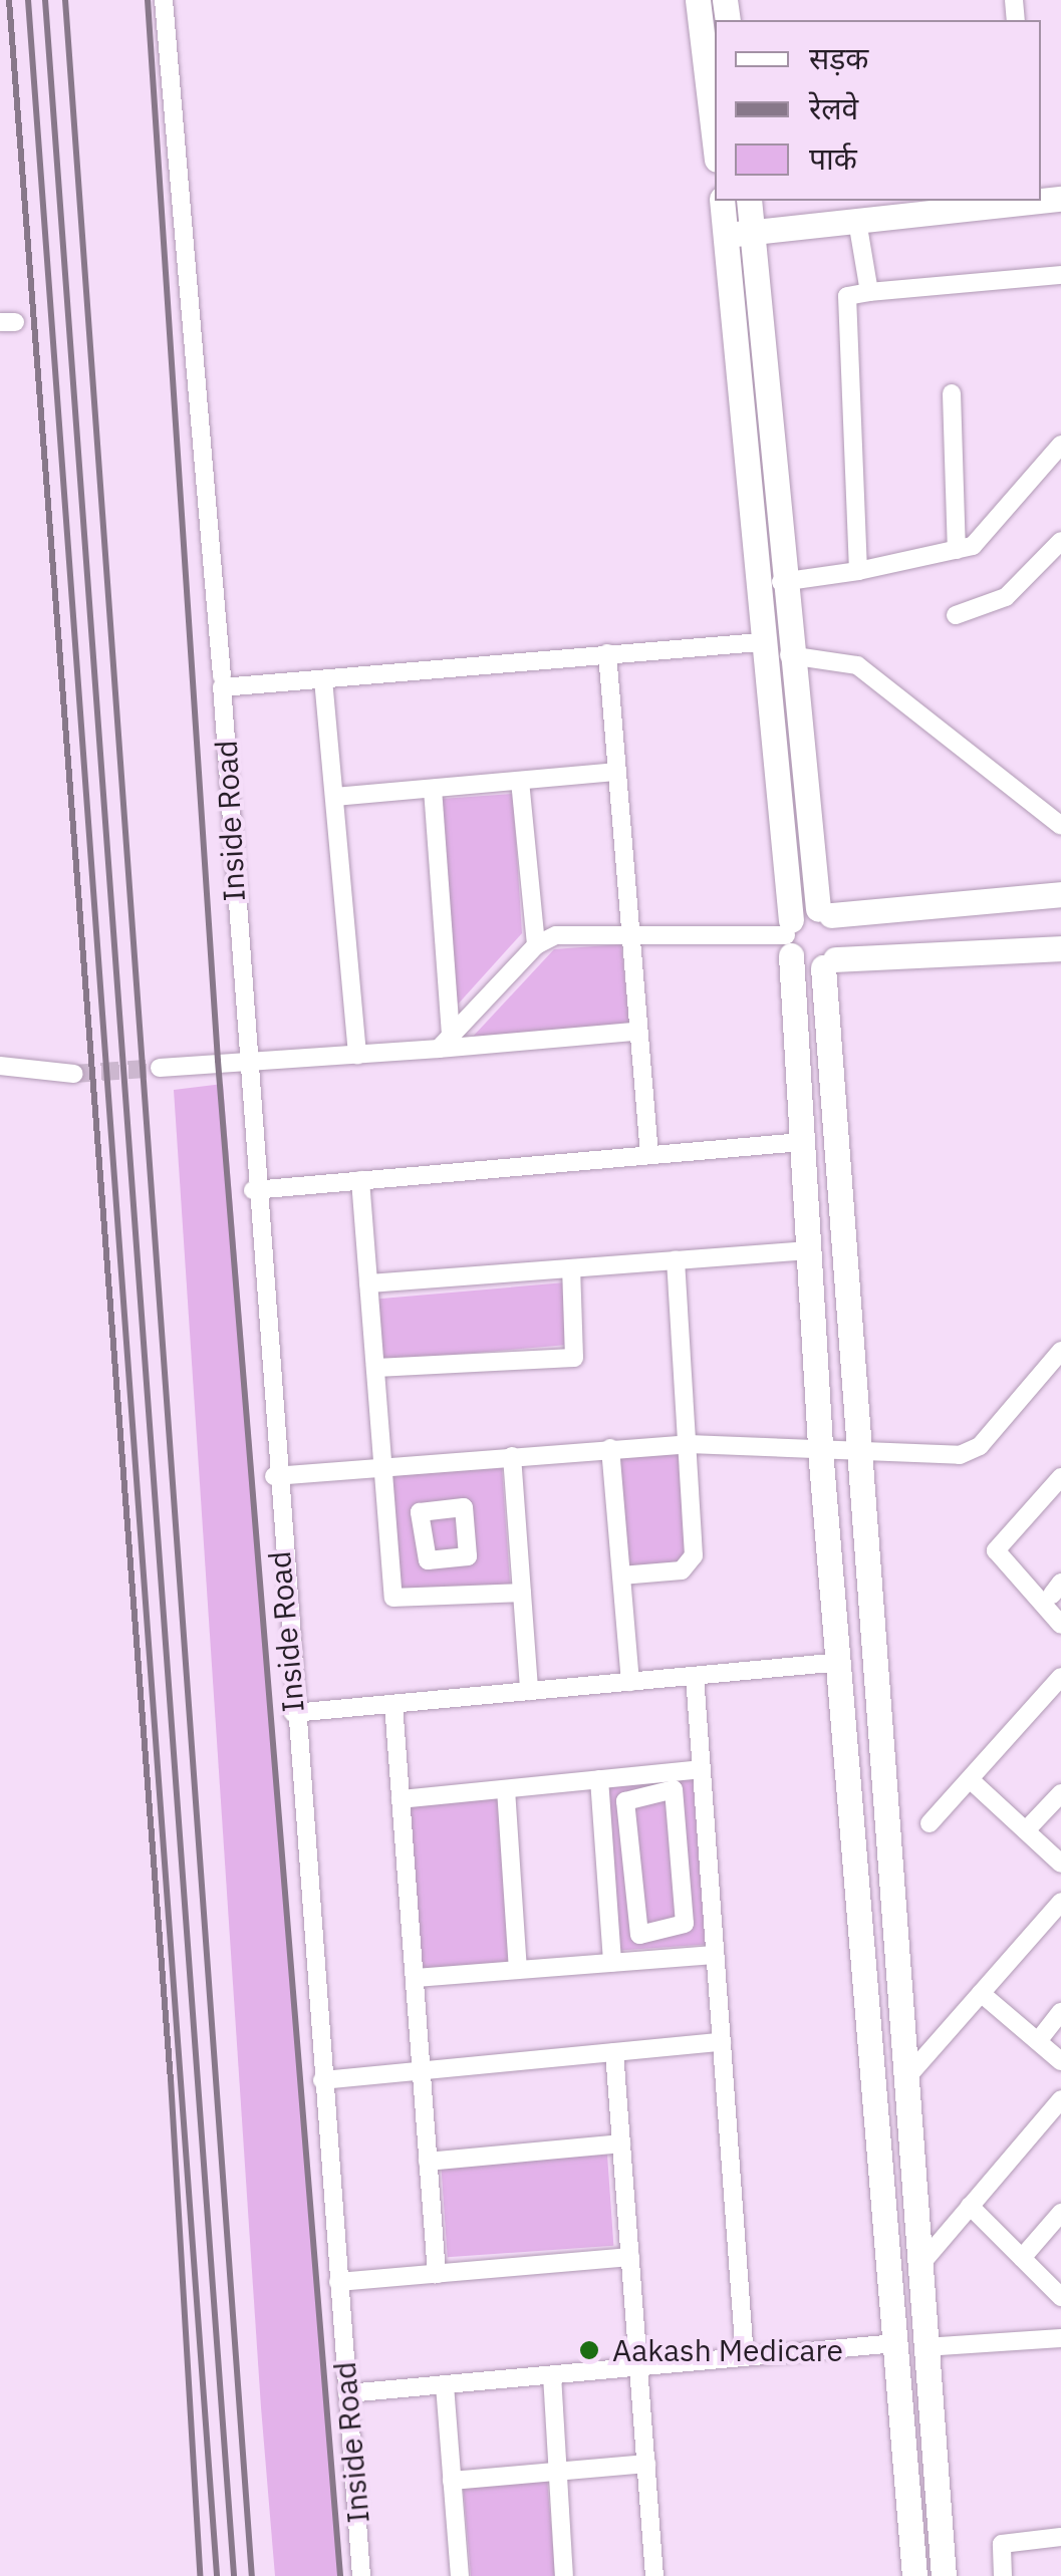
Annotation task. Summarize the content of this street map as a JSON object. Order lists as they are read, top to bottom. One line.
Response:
{"streets":{"street":["Inside Road"]},"places":["Aakash Medicare"],"legend":["सड़क","रेलवे","पार्क"]}
